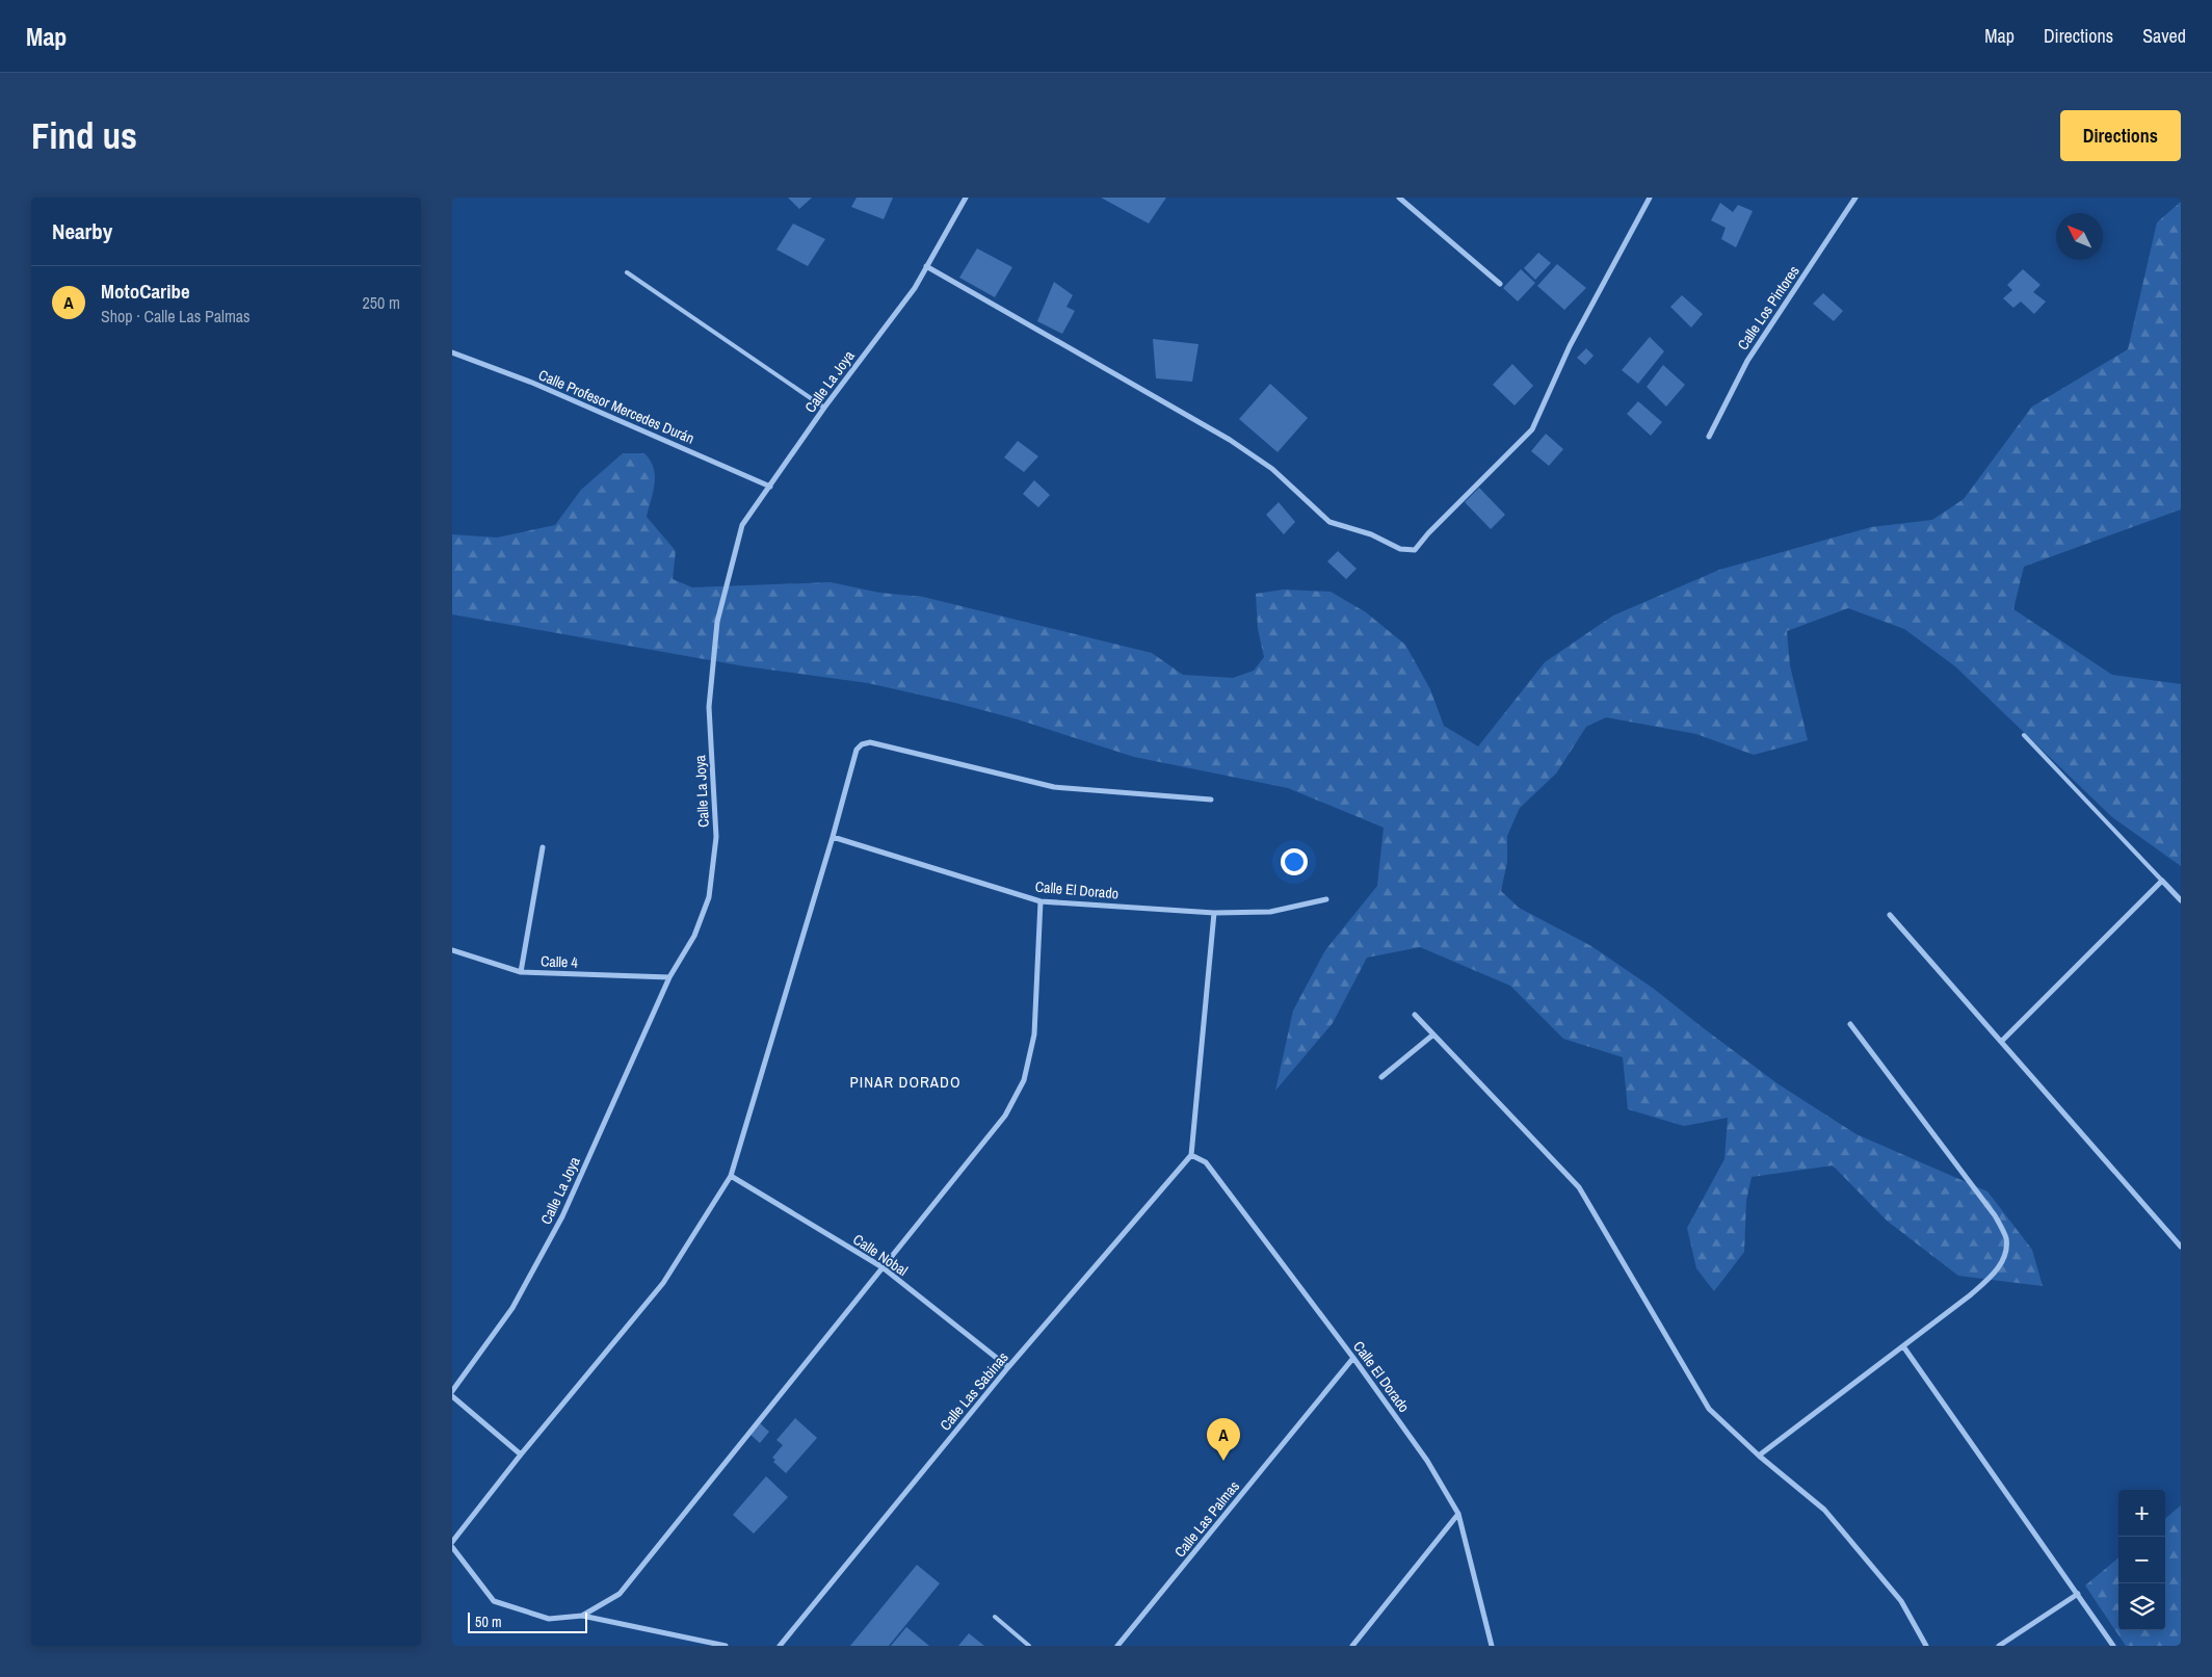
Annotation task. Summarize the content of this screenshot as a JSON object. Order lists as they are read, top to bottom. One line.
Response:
{"streets":{"street":["Calle Los Pintores","Calle La Joya","Calle Profesor Mercedes Durán","Calle El Dorado","Calle 4","Calle Nobal","Calle Las Sabinas","Calle Las Palmas"]},"crossings":[["Calle La Joya","Calle Profesor Mercedes Durán"],["Calle La Joya","Calle 4"],["Calle El Dorado","Calle Las Sabinas"],["Calle El Dorado","Calle Las Palmas"],["Calle Nobal","Calle Las Sabinas"]],"districts":["PINAR DORADO"],"scale_bar":"50 m","north":"top left","page":{"header":"Map","nav":["Map","Directions","Saved"],"buttons":"Directions","title":"Find us","heading":"Nearby","list":[{"mark":"A","name":"MotoCaribe","note":"Shop · Calle Las Palmas","value":"250 m"}],"pins":"A","map_buttons":["+","−"],"scale":"50 m"}}
